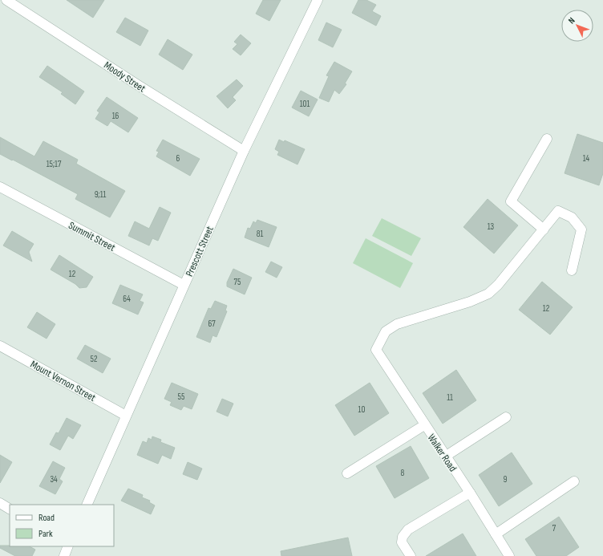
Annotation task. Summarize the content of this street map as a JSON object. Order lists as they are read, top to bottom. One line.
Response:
{"streets":{"street":["Moody Street","Summit Street","Prescott Street","Mount Vernon Street","Walker Road"]},"crossings":[["Moody Street","Prescott Street"],["Summit Street","Prescott Street"],["Prescott Street","Mount Vernon Street"]],"house_numbers":["101","16","6","14","15;17","9;11","13","81","12","75","64","12","67","52","55","11","10","8","34","9","7"],"legend":["Road","Park"],"north":"top left"}
